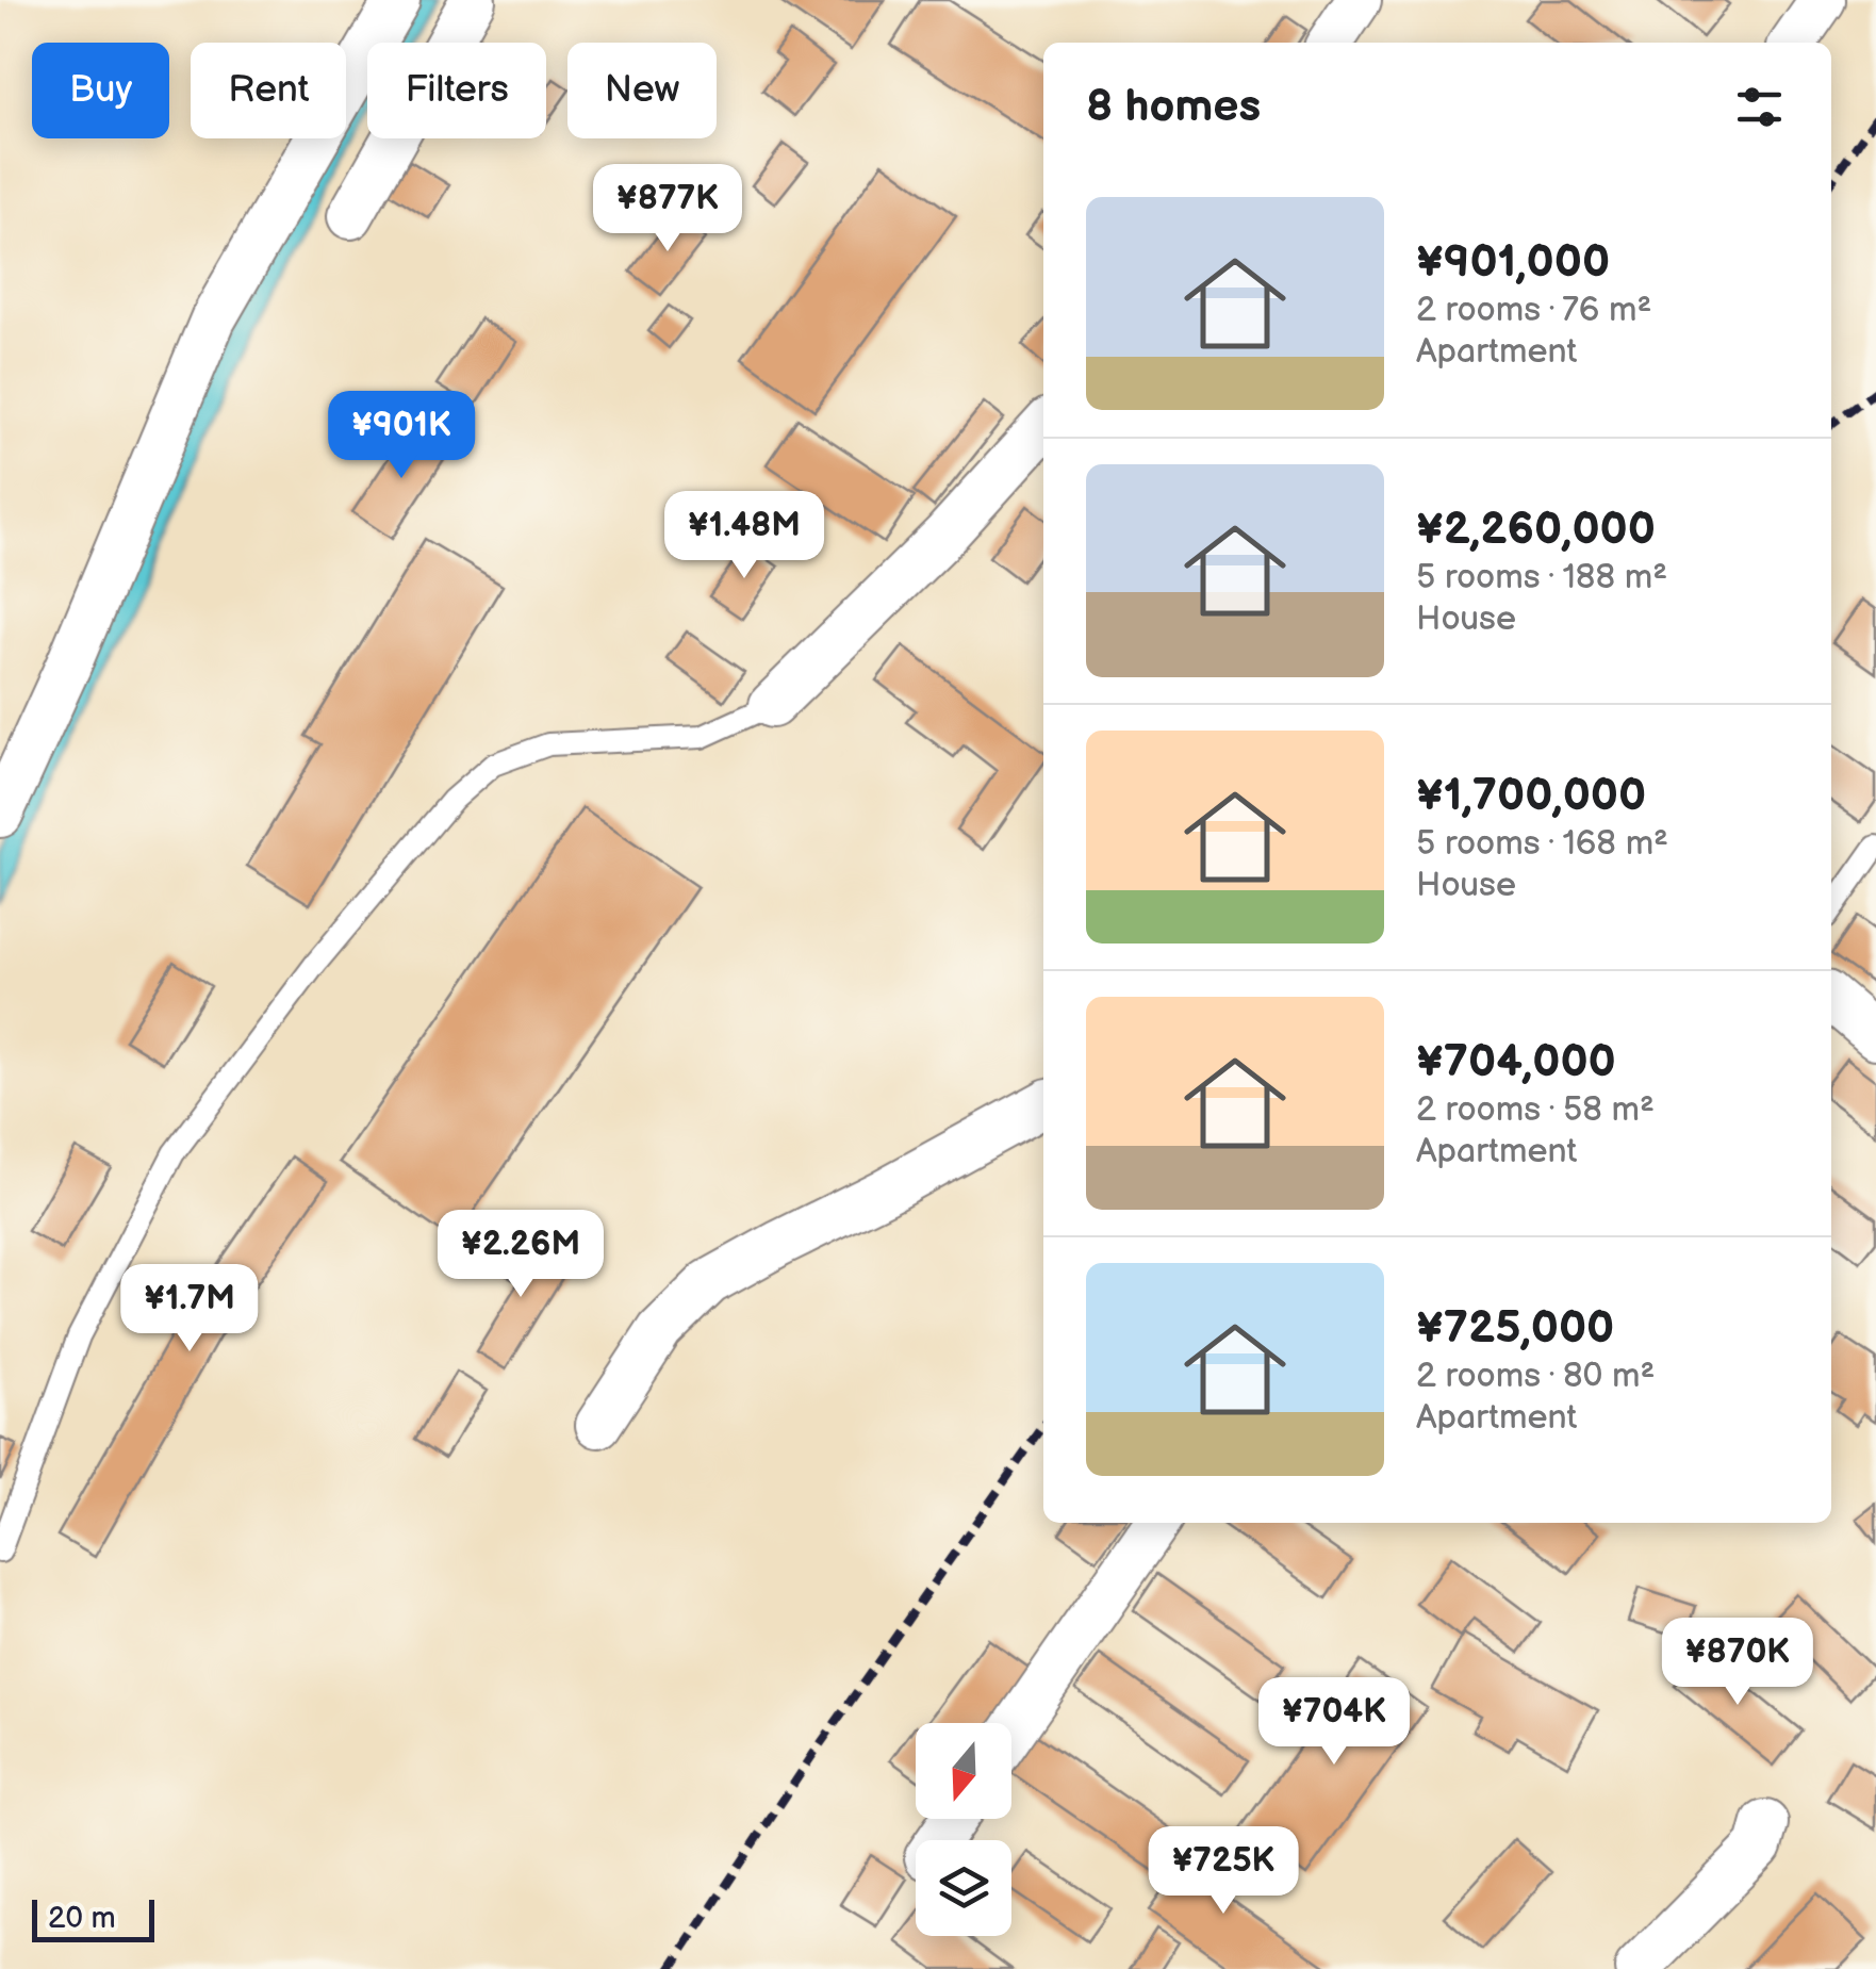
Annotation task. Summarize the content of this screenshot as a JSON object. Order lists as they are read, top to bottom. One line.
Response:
{"scale_bar":"20 m","north":"bottom","page":{"chip":["Buy","Rent","Filters","New"],"heading":"8 homes","price":["¥877K","¥901K","¥1.48M","¥2.26M","¥1.7M","¥870K","¥704K","¥725K"],"list":[{"name":"¥901,000","note":"2 rooms · 76 m² · Apartment"},{"name":"¥2,260,000","note":"5 rooms · 188 m² · House"},{"name":"¥1,700,000","note":"5 rooms · 168 m² · House"},{"name":"¥704,000","note":"2 rooms · 58 m² · Apartment"},{"name":"¥725,000","note":"2 rooms · 80 m² · Apartment"}],"scale":"20 m"}}
